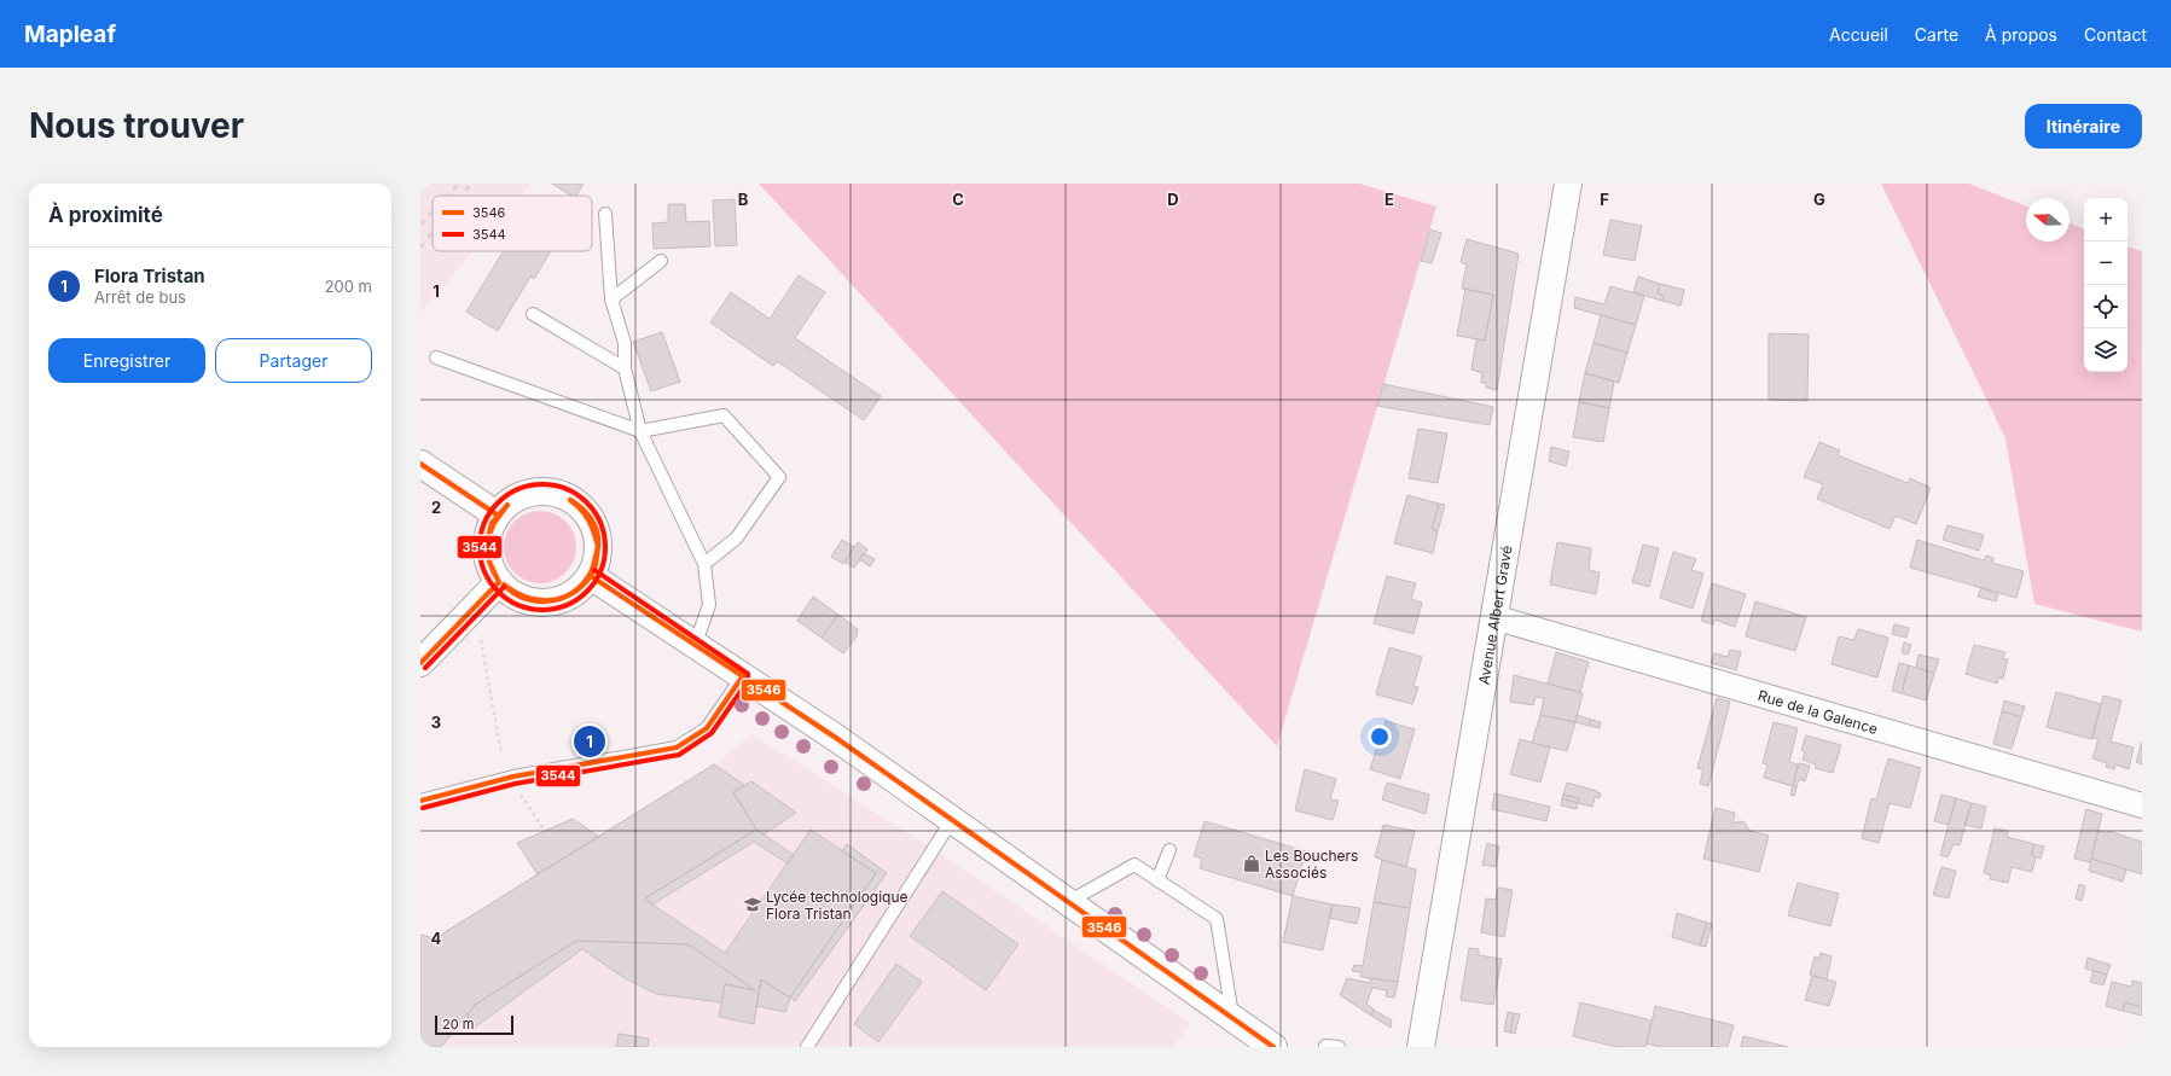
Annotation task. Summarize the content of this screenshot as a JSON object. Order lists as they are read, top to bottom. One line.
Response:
{"streets":{"main road":["Avenue Albert Gravé"],"street":["Rue de la Galence"]},"crossings":[["Avenue Albert Gravé","Rue de la Galence"]],"places":{"shop":["Les Bouchers Associés"],"school or university":["Lycée technologique Flora Tristan"]},"lines":["transit line 3546","transit line 3544"],"legend":["3546","3544"],"scale_bar":"20 m","north":"left","page":{"header":"Mapleaf","nav":["Accueil","Carte","À propos","Contact"],"buttons":["Itinéraire",["Enregistrer","Partager"]],"title":"Nous trouver","heading":"À proximité","map_buttons":["+","−"],"list":[{"mark":"1","name":"Flora Tristan","note":"Arrêt de bus","value":"200 m"}],"pins":"1","scale":"20 m"},"grid":{"columns":["B","C","D","E","F","G"],"rows":["1","2","3","4"]}}
